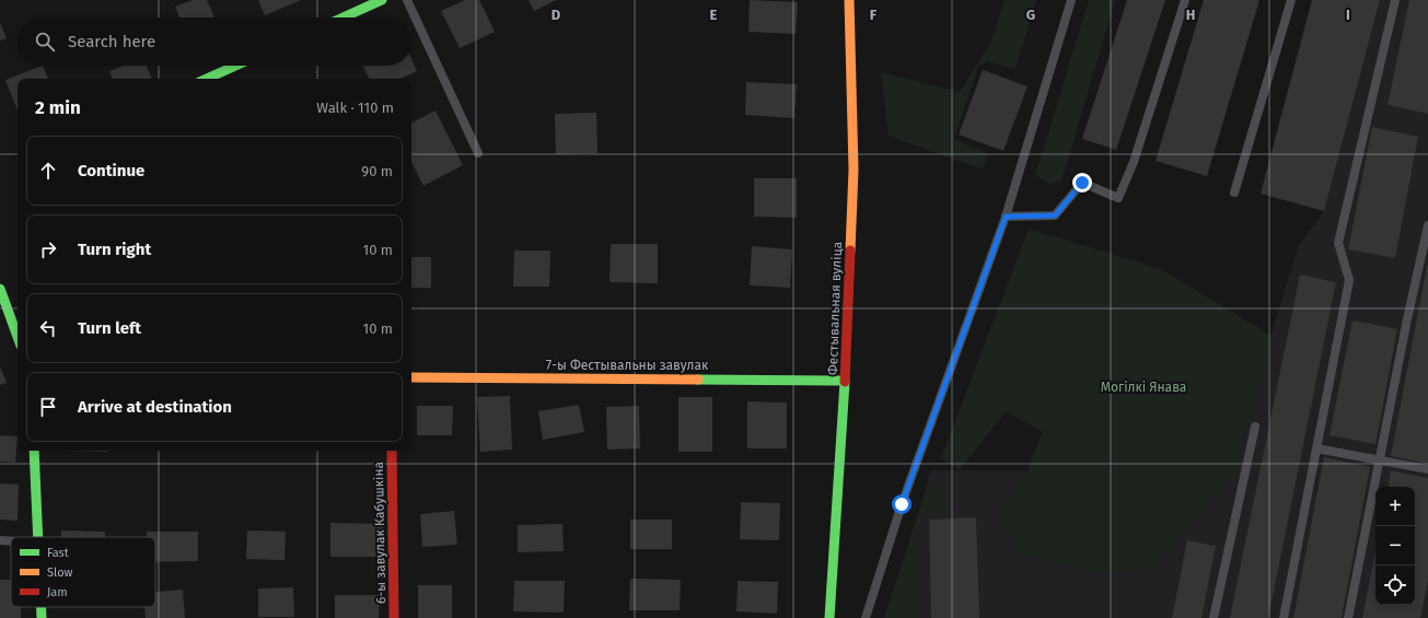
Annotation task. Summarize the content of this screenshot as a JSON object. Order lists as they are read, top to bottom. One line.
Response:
{"streets":{"street":["Фестывальная вуліца","7-ы Фестывальны завулак","6-ы завулак Кабушкіна"]},"crossings":[["Фестывальная вуліца","7-ы Фестывальны завулак"]],"parks":["Могілкі Янава"],"legend":["Fast","Slow","Jam"],"page":{"search":"Search here","heading":["2 min","Walk · 110 m"],"list":[["Continue","90 m"],["Turn right","10 m"],["Turn left","10 m"],"Arrive at destination"],"map_buttons":["+","−"]},"grid":{"columns":["D","E","F","G","H","I"]}}
